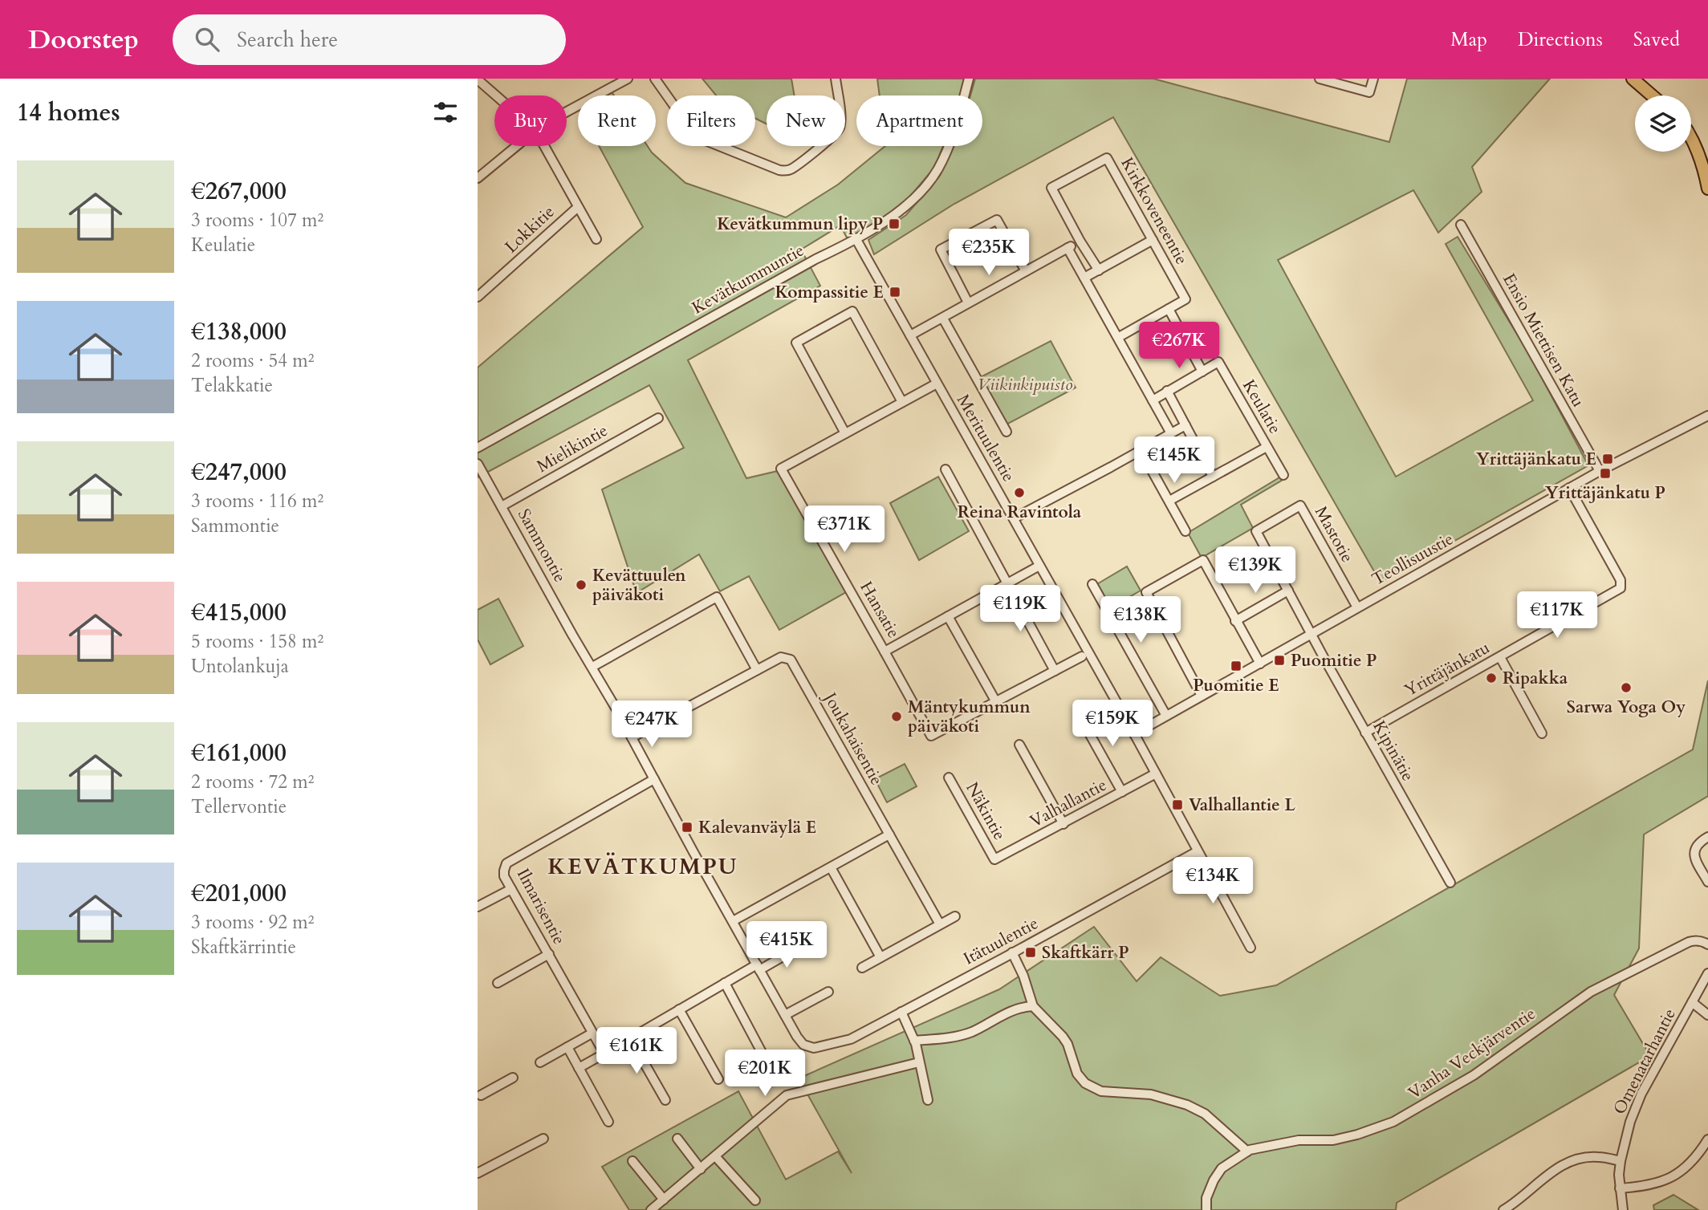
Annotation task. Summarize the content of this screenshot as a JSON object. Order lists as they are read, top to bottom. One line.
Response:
{"streets":{"street":["Kirkkoveneentie","Lokkitie","Kevätkummuntie","Ensio Miettisen Katu","Keulatie","Merituulentie","Mielikintie","Mastotie","Sammontie","Teollisuustie","Hansatie","Yrittäjänkatu","Joukahaisentie","Kipinätie","Valhallantie","Näkintie","Ilmarisentie","Itätuulentie","Vanha Veckjärventie","Omenatarhantie"]},"crossings":[["Kevätkummuntie","Merituulentie"],["Ensio Miettisen Katu","Teollisuustie"],["Merituulentie","Teollisuustie"],["Merituulentie","Hansatie"],["Merituulentie","Valhallantie"],["Merituulentie","Itätuulentie"],["Mielikintie","Sammontie"],["Mastotie","Teollisuustie"],["Mastotie","Kipinätie"],["Sammontie","Joukahaisentie"],["Sammontie","Ilmarisentie"],["Sammontie","Itätuulentie"],["Teollisuustie","Yrittäjänkatu"],["Teollisuustie","Kipinätie"],["Yrittäjänkatu","Kipinätie"],["Valhallantie","Näkintie"]],"districts":["KEVÄTKUMPU"],"parks":["Viikinkipuisto"],"places":{"transit":["Kevätkummun lipy P","Kompassitie E","Yrittäjänkatu E","Yrittäjänkatu P","Puomitie P","Puomitie E","Valhallantie L","Kalevanväylä E","Skaftkärr P"],"other":["Reina Ravintola","Kevättuulen päiväkoti","Ripakka","Sarwa Yoga Oy","Mäntykummun päiväkoti"]},"page":{"header":"Doorstep","search":"Search here","nav":["Map","Directions","Saved"],"heading":"14 homes","chip":["Buy","Rent","Filters","New","Apartment"],"list":[{"name":"€267,000","note":"3 rooms · 107 m² · Keulatie"},{"name":"€138,000","note":"2 rooms · 54 m² · Telakkatie"},{"name":"€247,000","note":"3 rooms · 116 m² · Sammontie"},{"name":"€415,000","note":"5 rooms · 158 m² · Untolankuja"},{"name":"€161,000","note":"2 rooms · 72 m² · Tellervontie"},{"name":"€201,000","note":"3 rooms · 92 m² · Skaftkärrintie"}],"price":["€235K","€267K","€145K","€371K","€139K","€119K","€117K","€138K","€159K","€247K","€134K","€415K","€161K","€201K"]}}
